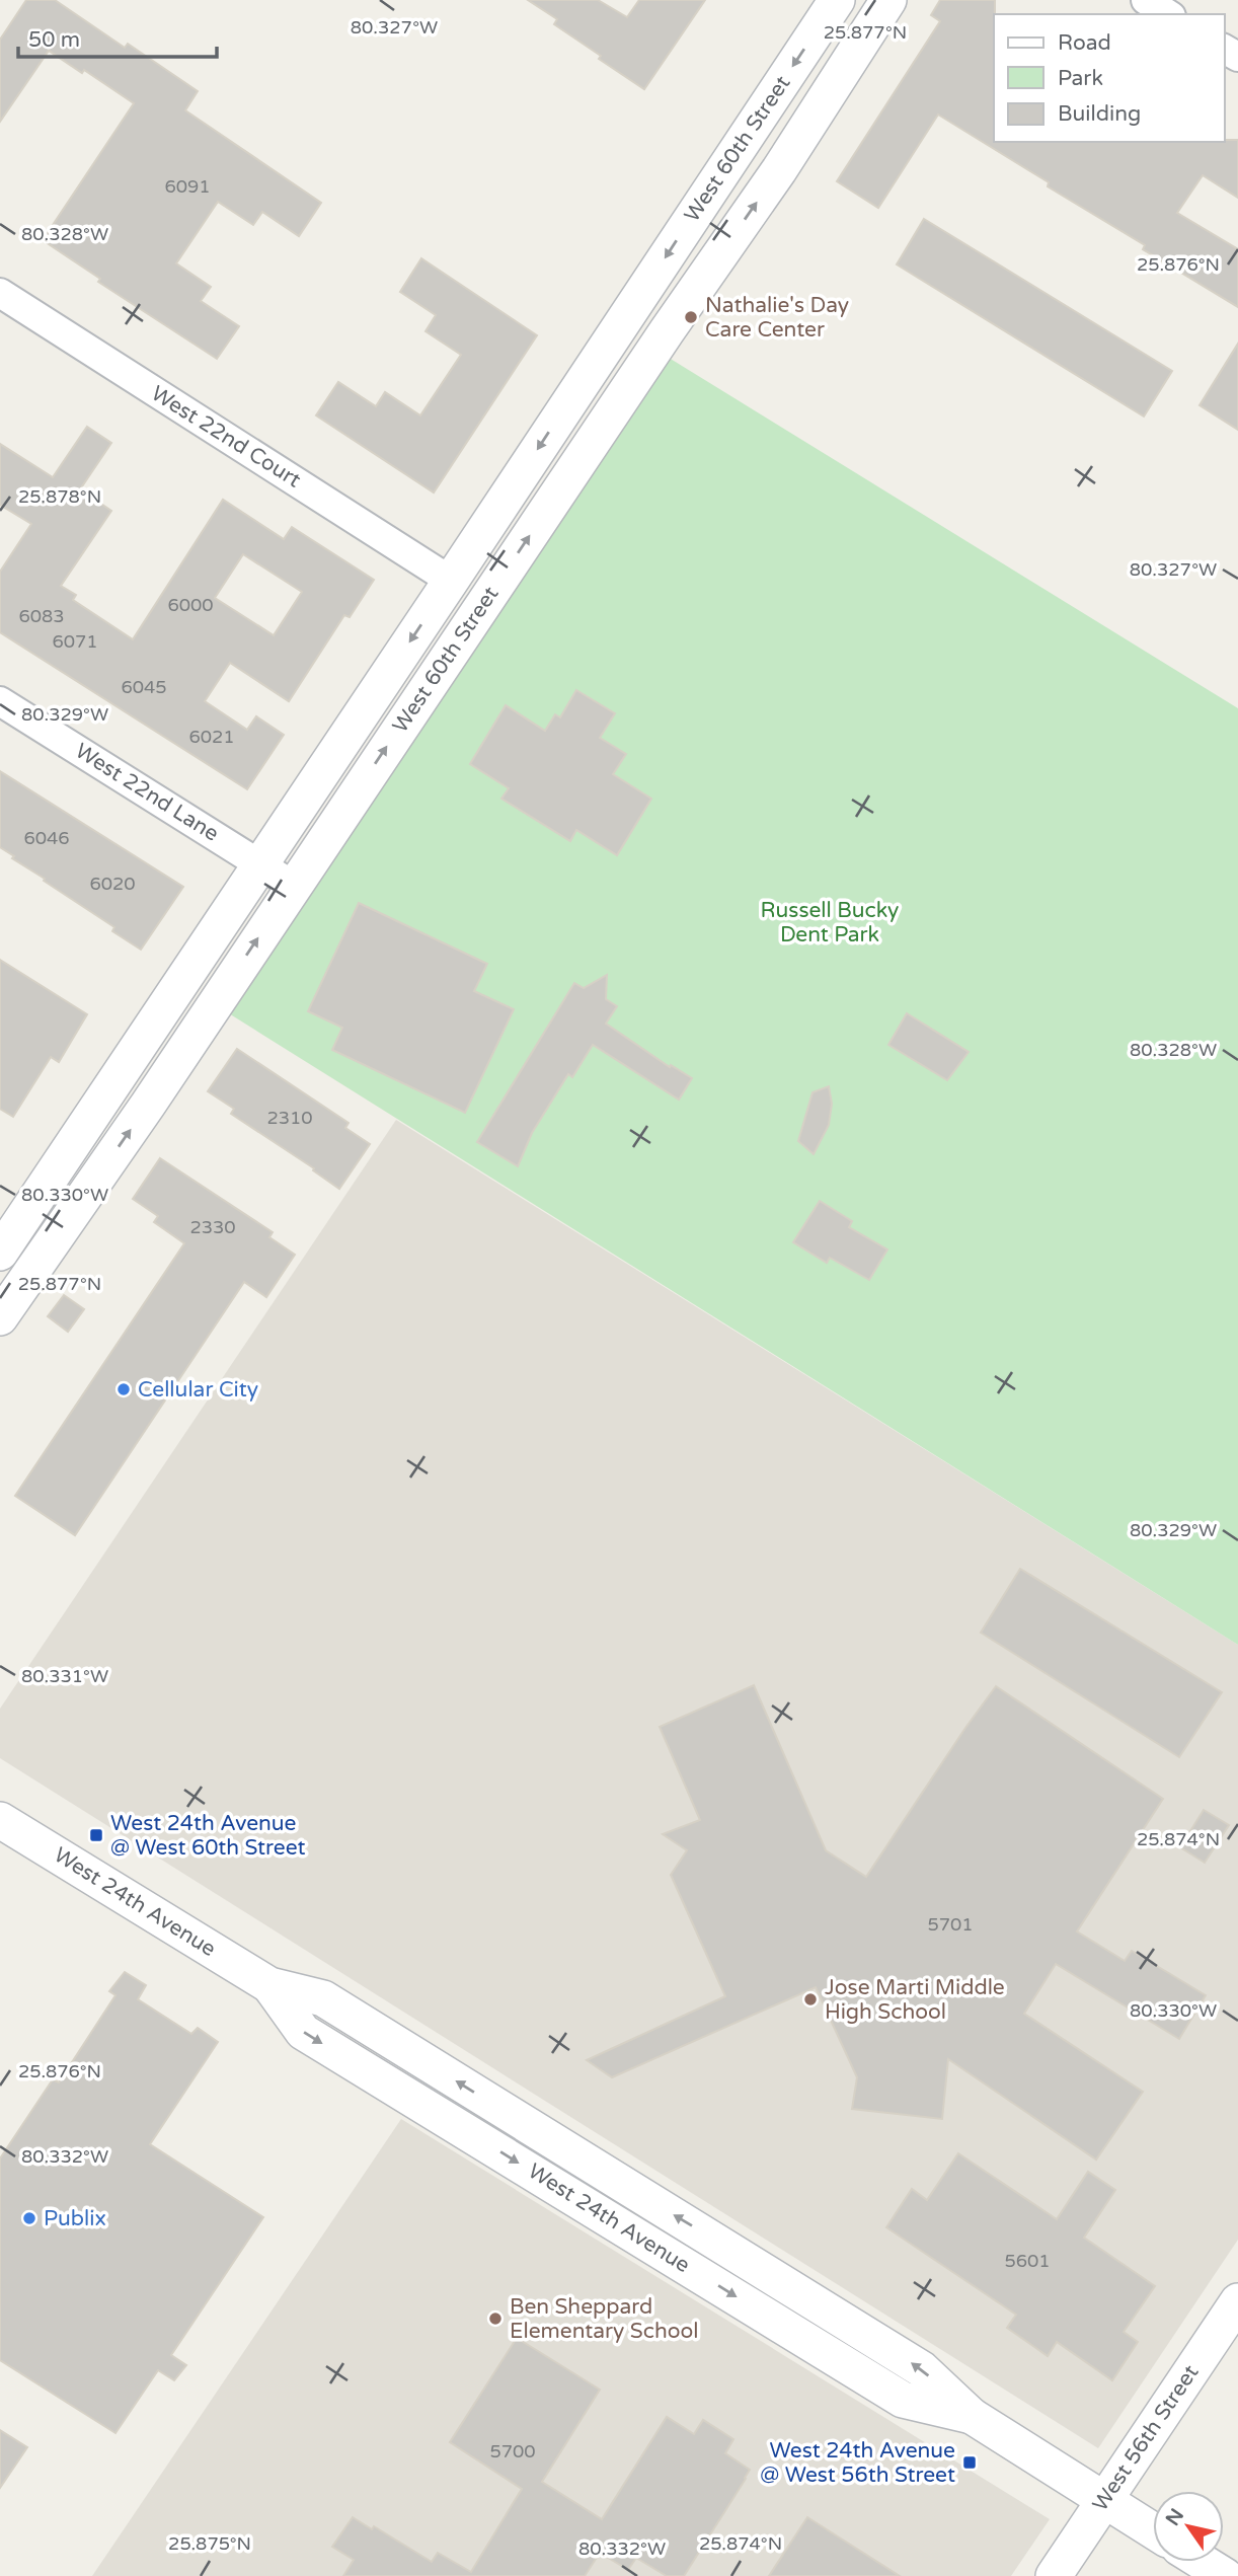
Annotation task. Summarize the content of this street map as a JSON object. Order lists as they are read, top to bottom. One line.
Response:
{"streets":{"street":["West 60th Street","West 22nd Court","West 22nd Lane","West 24th Avenue","West 56th Street"]},"crossings":[["West 60th Street","West 22nd Court"],["West 60th Street","West 22nd Lane"],["West 24th Avenue","West 56th Street"]],"parks":["Russell Bucky Dent Park"],"places":{"other":["Nathalie's Day Care Center","Cellular City","Jose Marti Middle High School","Publix","Ben Sheppard Elementary School"],"transit":["West 24th Avenue @ West 60th Street","West 24th Avenue @ West 56th Street"]},"house_numbers":["6091","6000","6083","6071","6045","6021","6046","6020","2310","2330","5701","5601","5700"],"legend":["Road","Park","Building"],"scale_bar":"50 m","north":"top left","coordinates":["80.327°W","25.877°N","80.328°W","25.876°N","25.878°N","80.329°W","80.330°W","80.331°W","25.874°N","80.332°W","25.875°N"]}
